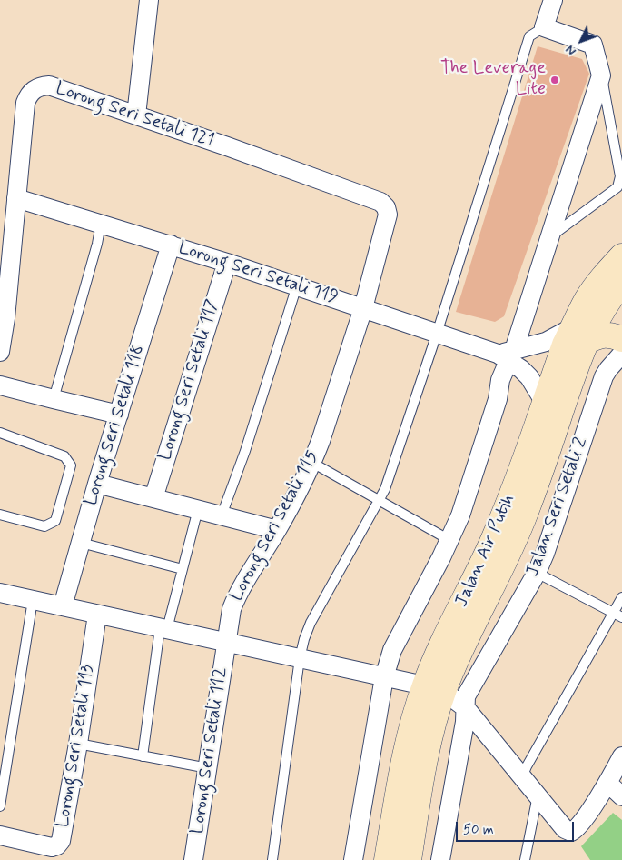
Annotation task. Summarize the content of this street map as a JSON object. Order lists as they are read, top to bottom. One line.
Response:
{"streets":{"street":["Lorong Seri Setali 121","Lorong Seri Setali 119","Lorong Seri Setali 117","Lorong Seri Setali 118","Jalan Seri Setali 2","Lorong Seri Setali 115","Jalan Air Putih","Lorong Seri Setali 113","Lorong Seri Setali 112"]},"crossings":[["Lorong Seri Setali 121","Lorong Seri Setali 119"],["Lorong Seri Setali 121","Lorong Seri Setali 115"],["Lorong Seri Setali 119","Lorong Seri Setali 117"],["Lorong Seri Setali 119","Lorong Seri Setali 118"],["Lorong Seri Setali 119","Lorong Seri Setali 115"],["Lorong Seri Setali 119","Jalan Air Putih"],["Lorong Seri Setali 115","Lorong Seri Setali 112"]],"places":["The Leverage Lite"],"scale_bar":"50 m","north":"bottom left"}
